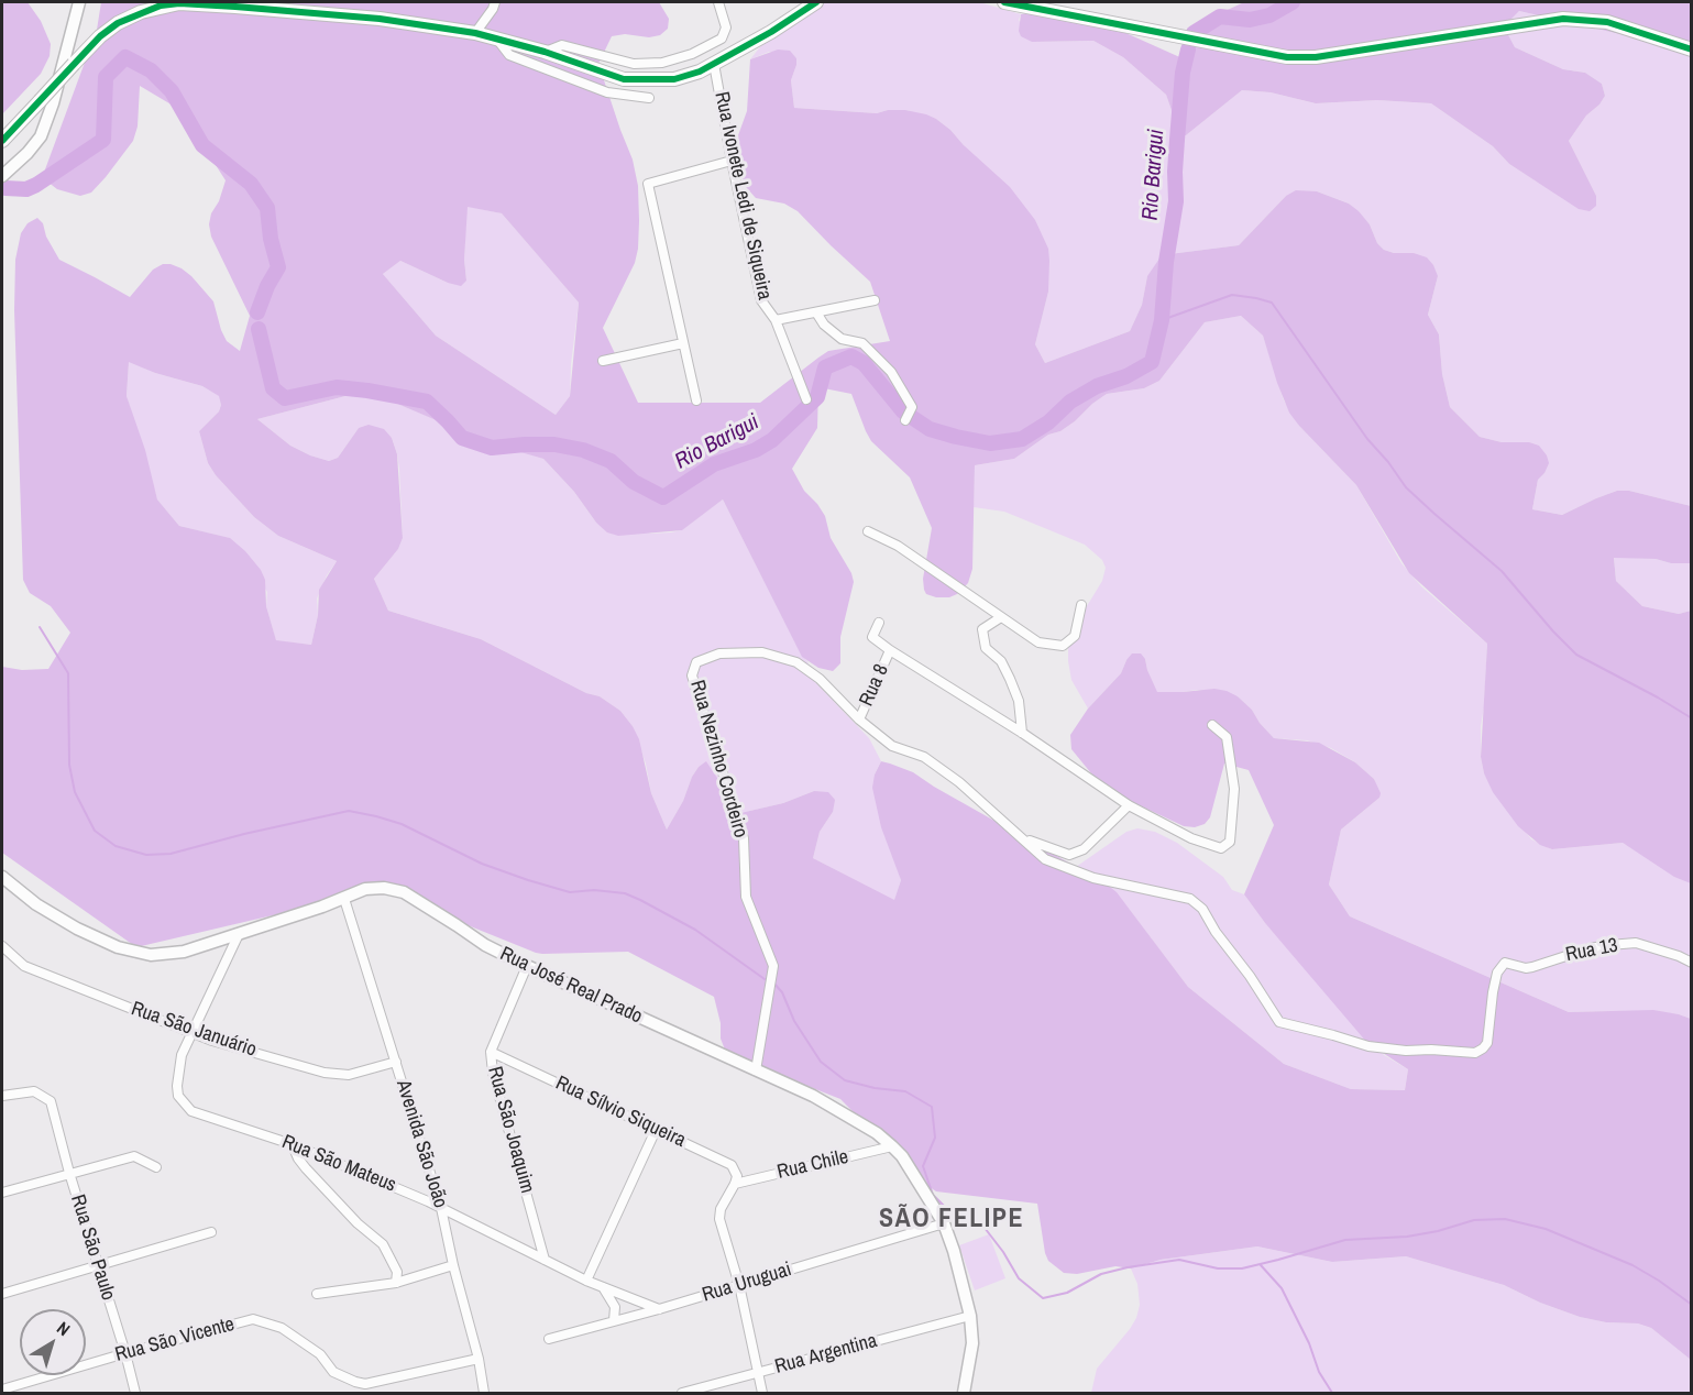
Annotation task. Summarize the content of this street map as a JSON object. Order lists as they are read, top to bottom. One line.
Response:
{"streets":{"street":["Rua Ivonete Ledi de Siqueira","Rua 8","Rua Nezinho Cordeiro","Rua 13","Rua José Real Prado","Rua São Januário","Rua Sílvio Siqueira","Rua São Joaquim","Avenida São João","Rua São Mateus","Rua Chile","Rua São Paulo","Rua Uruguai","Rua São Vicente","Rua Argentina"]},"crossings":[["Rua 8","Rua Nezinho Cordeiro"],["Rua Nezinho Cordeiro","Rua 13"],["Rua Nezinho Cordeiro","Rua José Real Prado"],["Rua José Real Prado","Rua São Joaquim"],["Rua José Real Prado","Avenida São João"],["Rua José Real Prado","Rua São Mateus"],["Rua José Real Prado","Rua Chile"],["Rua José Real Prado","Rua Uruguai"],["Rua José Real Prado","Rua Argentina"],["Rua São Januário","Avenida São João"],["Rua São Januário","Rua São Mateus"],["Rua Sílvio Siqueira","Rua São Joaquim"],["Rua Sílvio Siqueira","Rua Chile"],["Rua São Joaquim","Rua São Mateus"],["Avenida São João","Rua São Mateus"],["Avenida São João","Rua São Vicente"],["Rua São Mateus","Rua Uruguai"],["Rua São Paulo","Rua São Vicente"]],"districts":["SÃO FELIPE"],"water":["Rio Barigui"],"north":"top right"}
